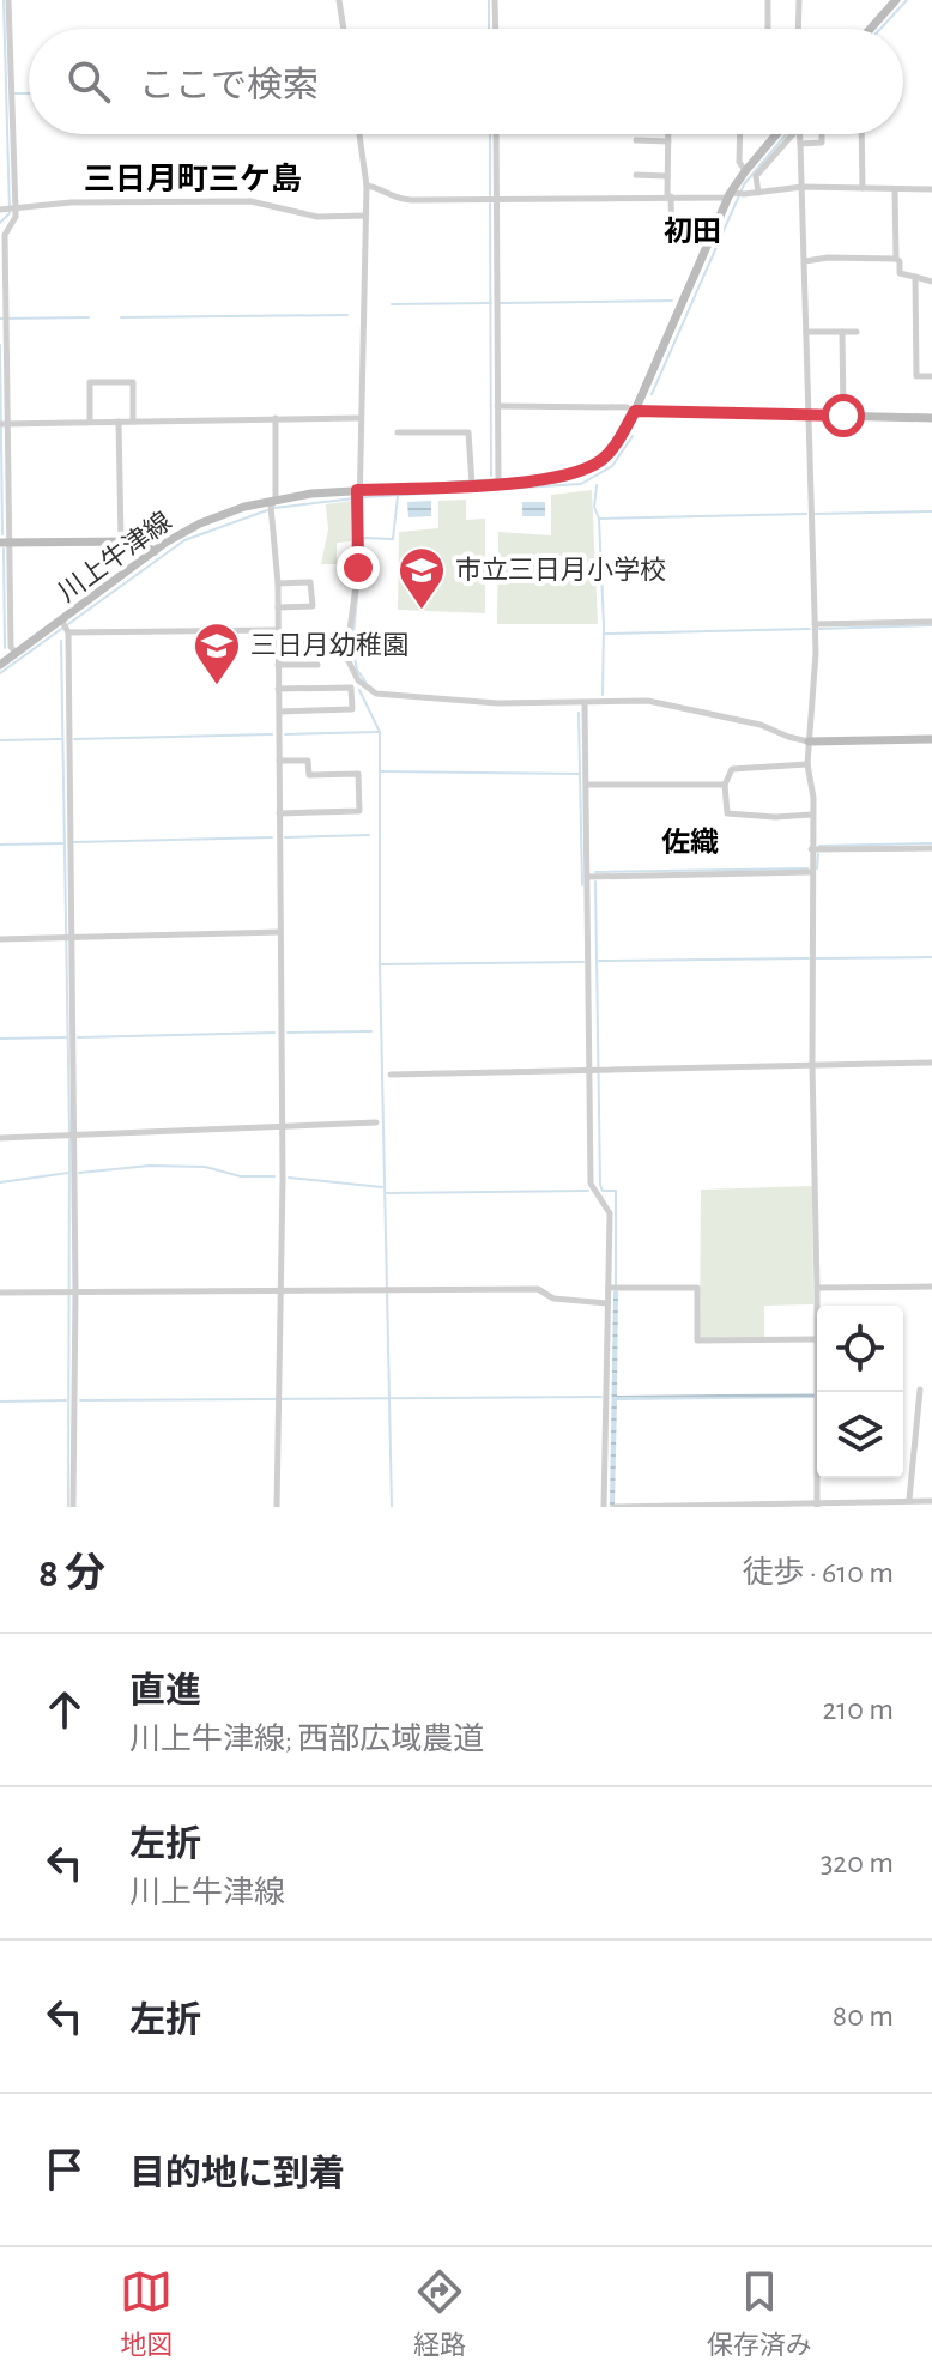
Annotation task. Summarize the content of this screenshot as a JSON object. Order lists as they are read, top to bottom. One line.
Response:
{"streets":{"main road":["川上牛津線"]},"districts":["三日月町三ケ島","初田","佐織"],"places":{"school or university":["市立三日月小学校","三日月幼稚園"]},"page":{"search":"ここで検索","heading":["8 分","徒歩 · 610 m"],"list":[["直進","川上牛津線; 西部広域農道","210 m"],["左折","川上牛津線","320 m"],["左折","80 m"],"目的地に到着"],"nav":["地図","経路","保存済み"]}}
